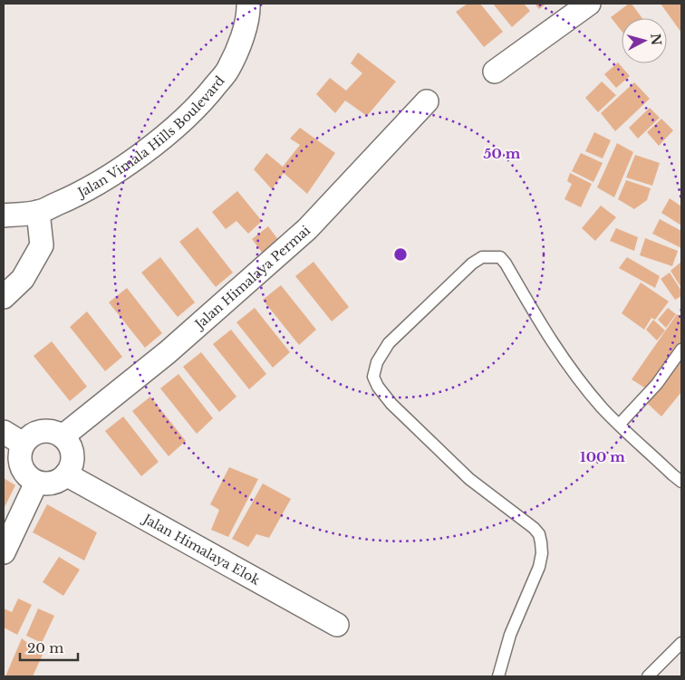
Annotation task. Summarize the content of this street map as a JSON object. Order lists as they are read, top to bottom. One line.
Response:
{"streets":{"street":["Jalan Vimala Hills Boulevard","Jalan Himalaya Permai","Jalan Himalaya Elok"]},"crossings":[["Jalan Himalaya Permai","Jalan Himalaya Elok"]],"scale_bar":"20 m","north":"right","rings":["50 m","100 m"]}
